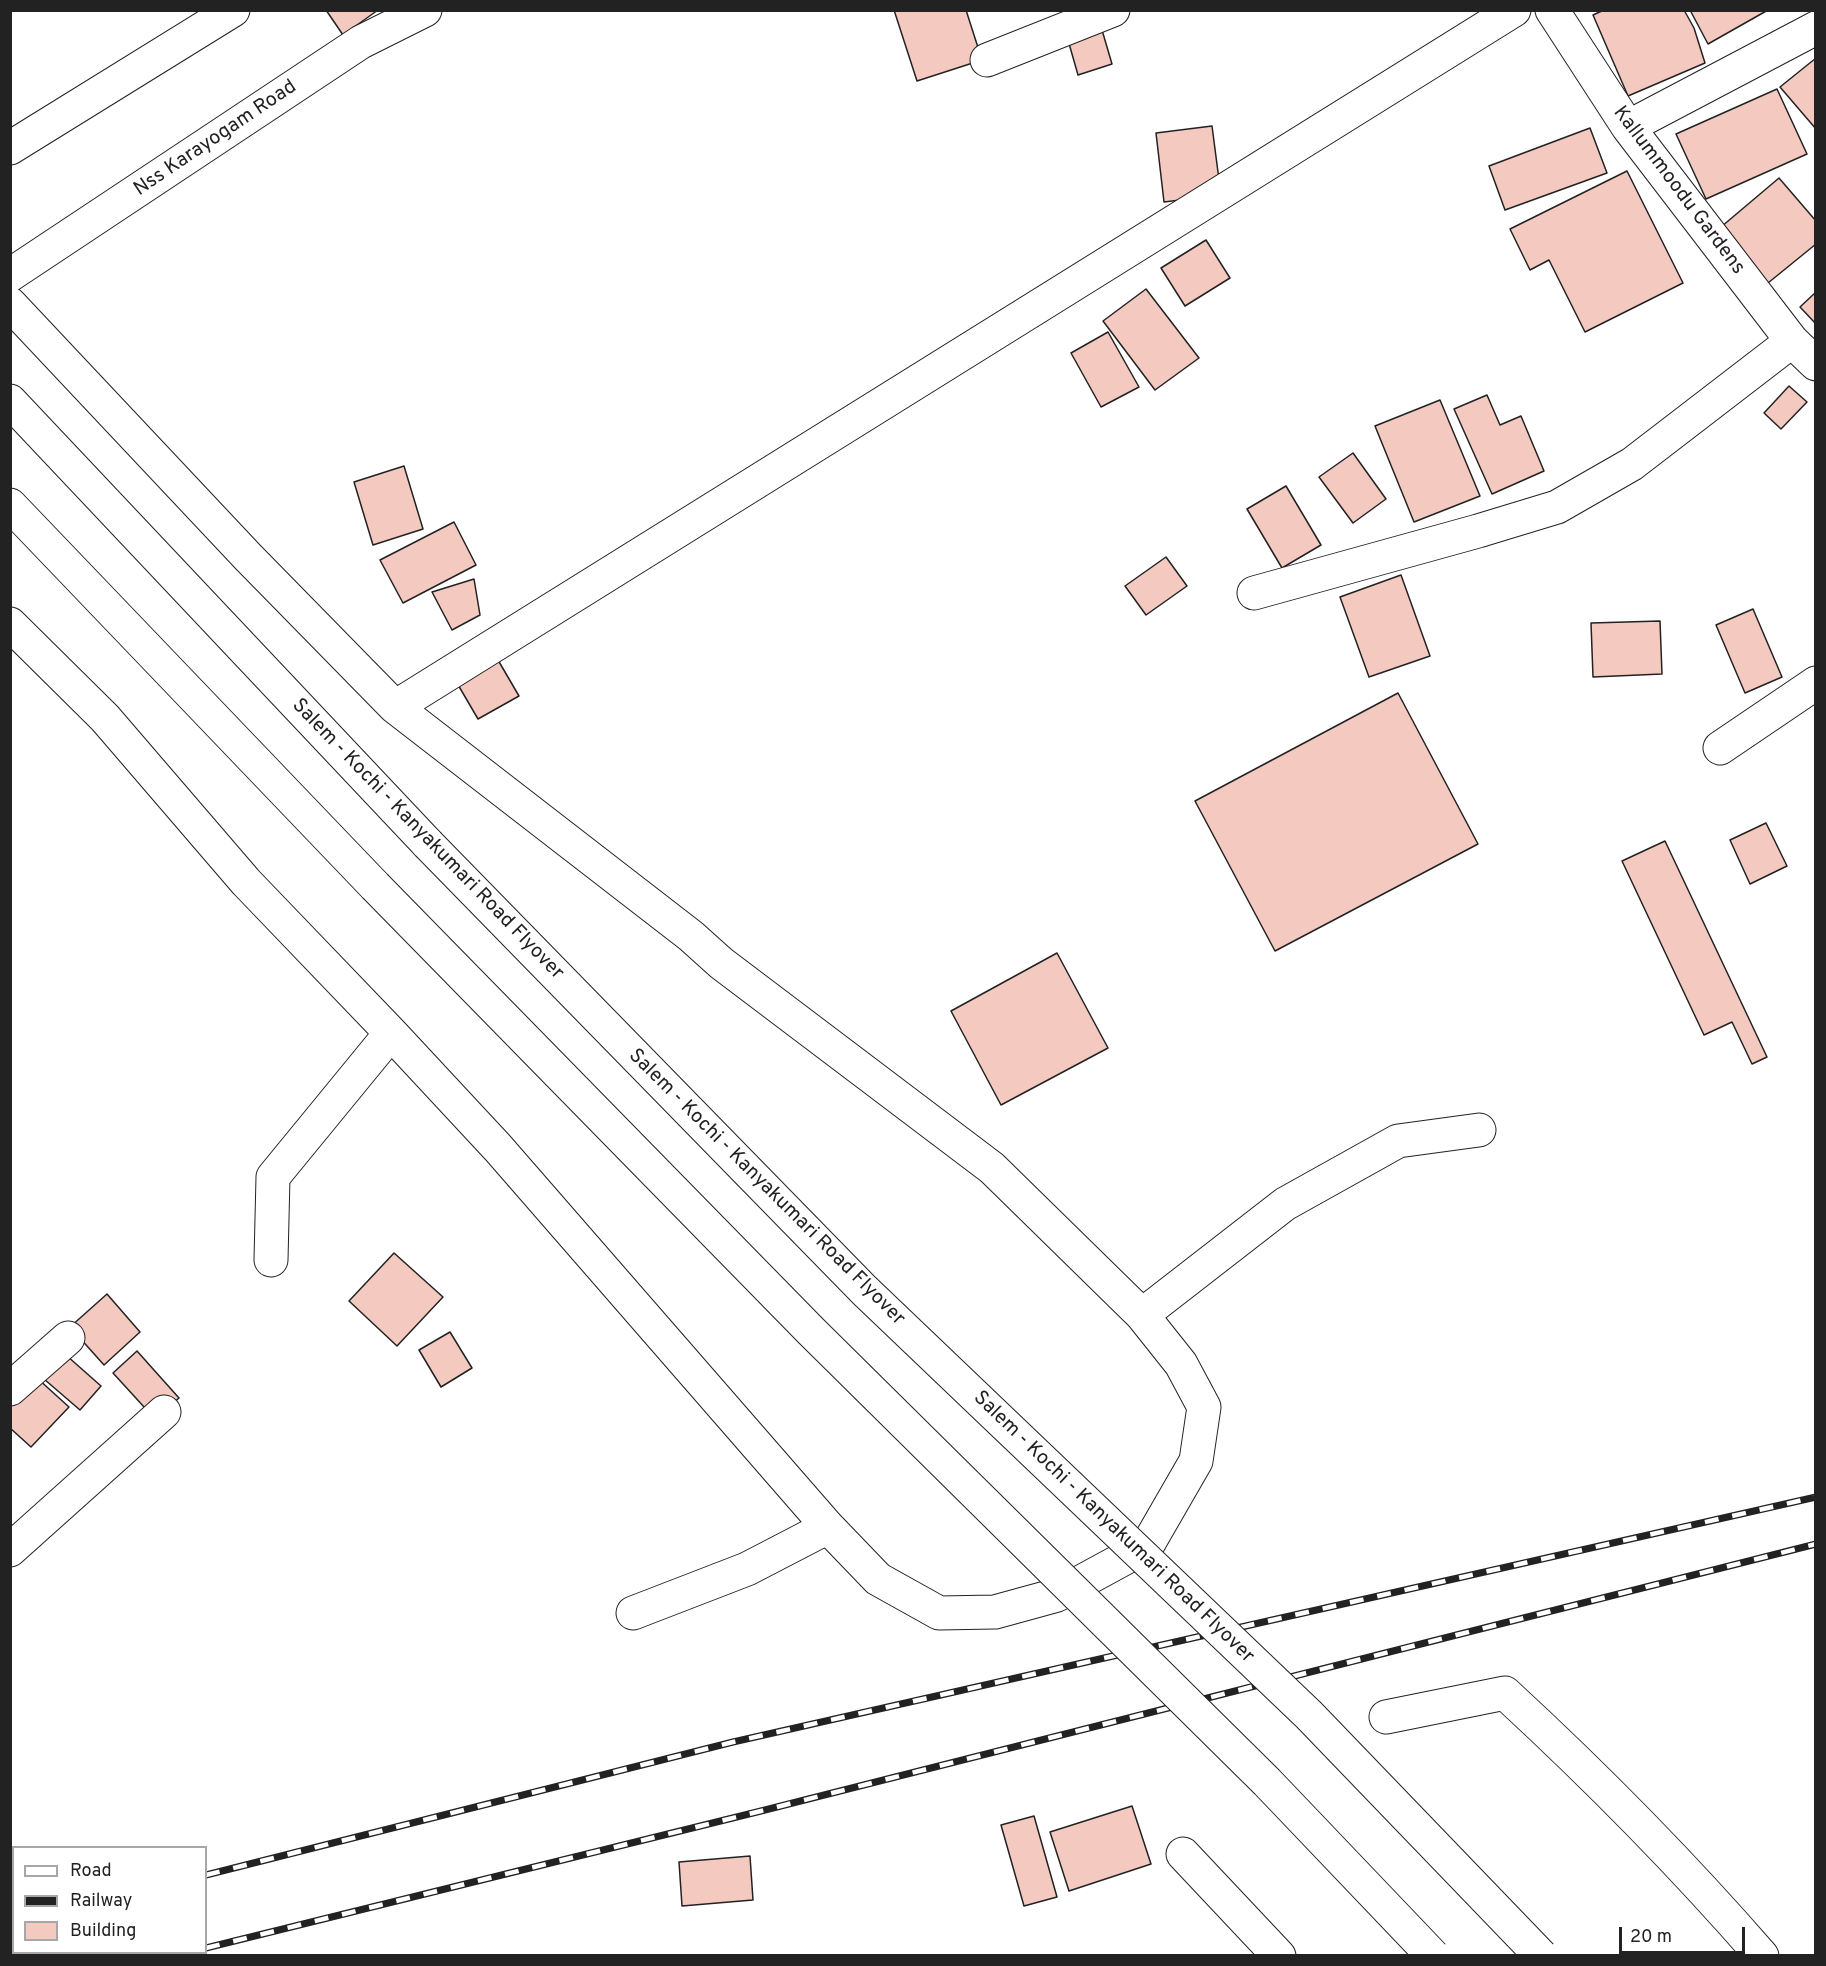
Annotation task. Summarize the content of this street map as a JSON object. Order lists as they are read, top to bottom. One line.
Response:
{"streets":{"main road":["Nss Karayogam Road","Kallummoodu Gardens","Salem - Kochi - Kanyakumari Road Flyover"]},"legend":["Road","Railway","Building"],"scale_bar":"20 m"}
